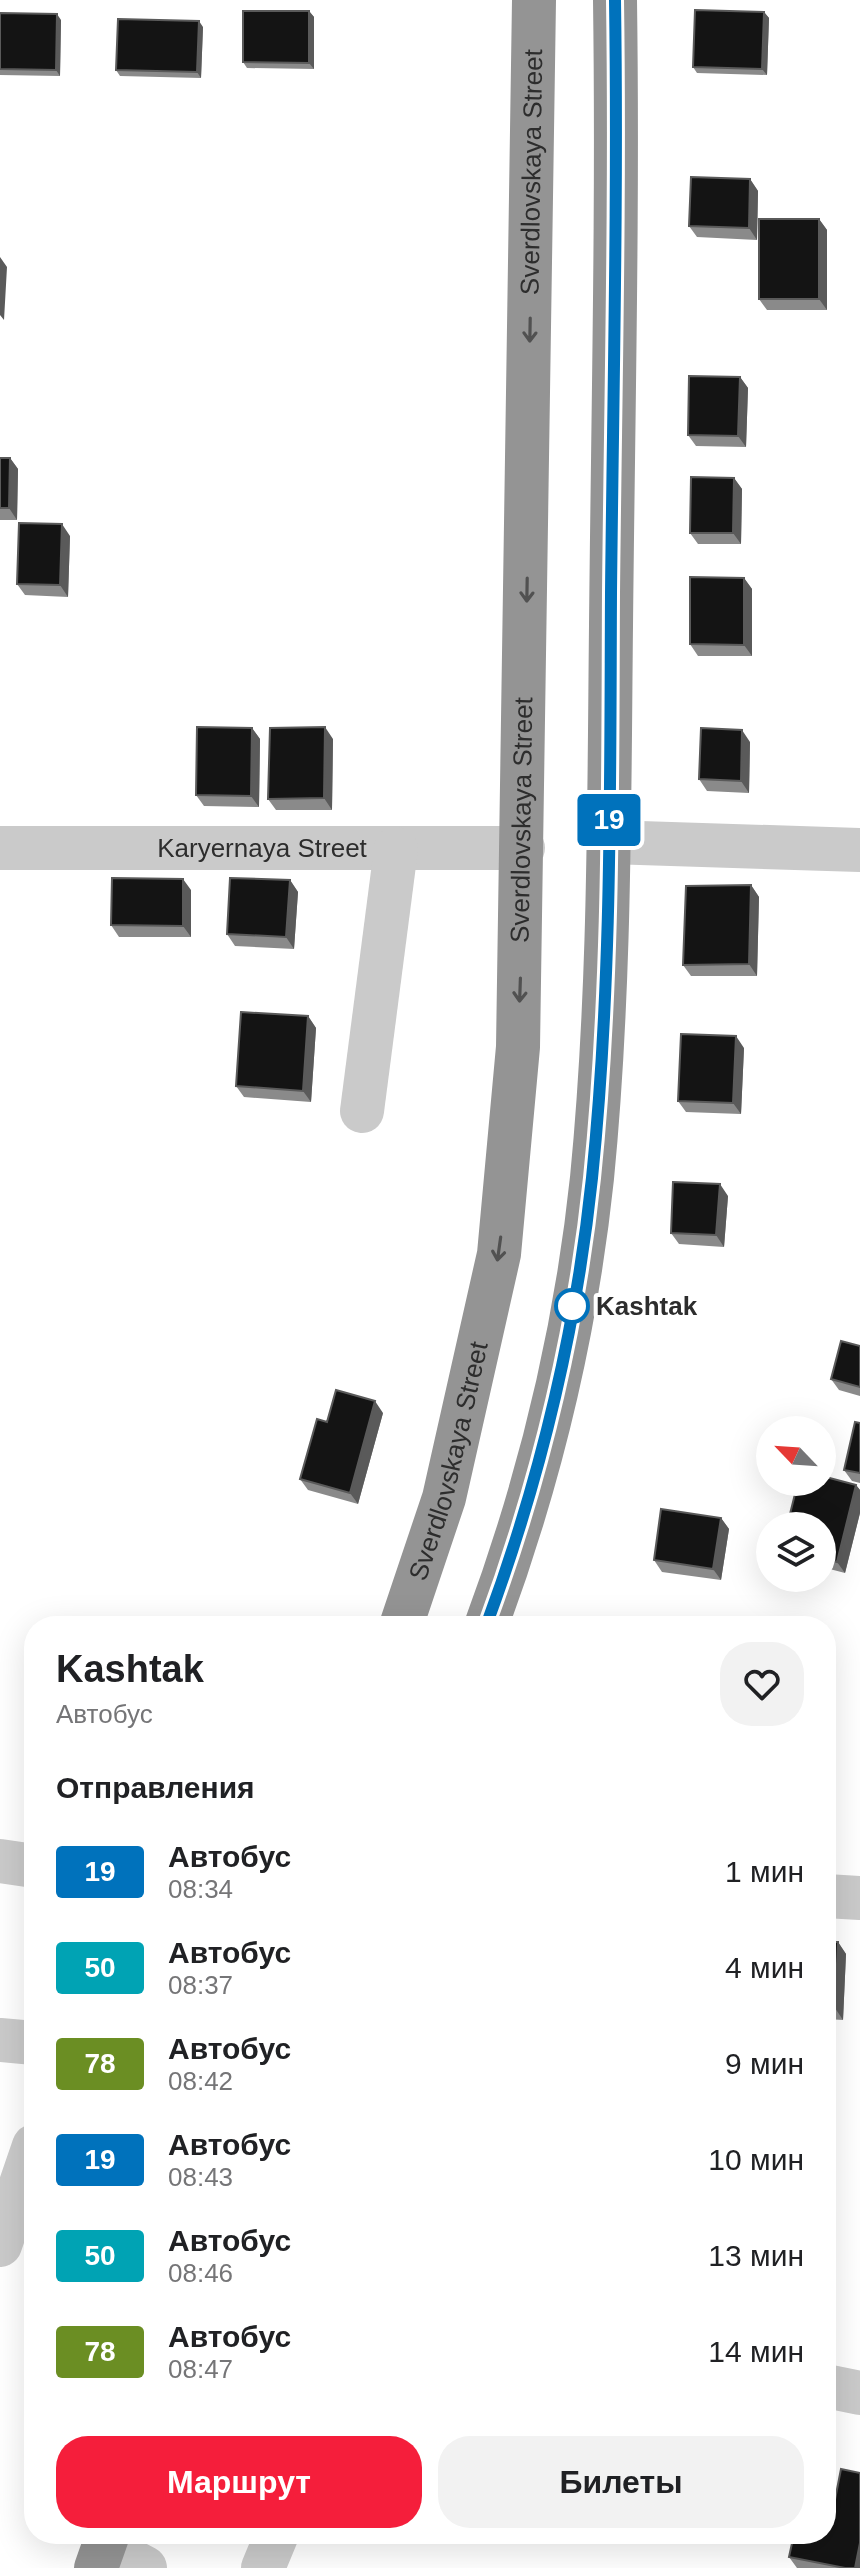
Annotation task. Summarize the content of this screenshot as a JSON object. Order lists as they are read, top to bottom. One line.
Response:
{"streets":{"highway":["Sverdlovskaya Street"],"street":["Karyernaya Street"]},"crossings":[["Sverdlovskaya Street","Karyernaya Street"]],"places":["Kashtak"],"lines":["bus line 19"],"north":"top left","page":{"on_map":"19","heading":[["Kashtak","Автобус"],"Отправления"],"list":[{"mark":"19","name":"Автобус","note":"08:34","value":"1 мин"},{"mark":"50","name":"Автобус","note":"08:37","value":"4 мин"},{"mark":"78","name":"Автобус","note":"08:42","value":"9 мин"},{"mark":"19","name":"Автобус","note":"08:43","value":"10 мин"},{"mark":"50","name":"Автобус","note":"08:46","value":"13 мин"},{"mark":"78","name":"Автобус","note":"08:47","value":"14 мин"}],"buttons":["Маршрут","Билеты"]}}
